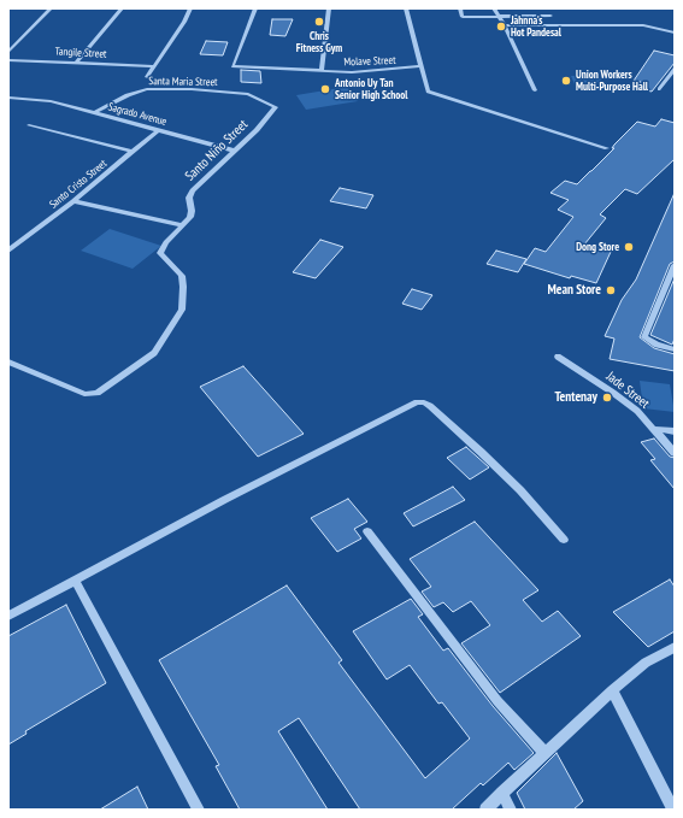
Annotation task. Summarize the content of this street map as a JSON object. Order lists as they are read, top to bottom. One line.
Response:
{"streets":{"street":["Tangile Street","Molave Street","Santa Maria Street","Sagrado Avenue","Santo Niño Street","Santo Cristo Street","Jade Street"]},"crossings":[["Santa Maria Street","Sagrado Avenue"],["Santa Maria Street","Santo Niño Street"],["Sagrado Avenue","Santo Niño Street"],["Sagrado Avenue","Santo Cristo Street"]],"places":["Chris Fitness Gym","Jahnna's Hot Pandesal","Union Workers Multi-Purpose Hall","Antonio Uy Tan Senior High School","Dong Store","Mean Store","Tentenay"]}
